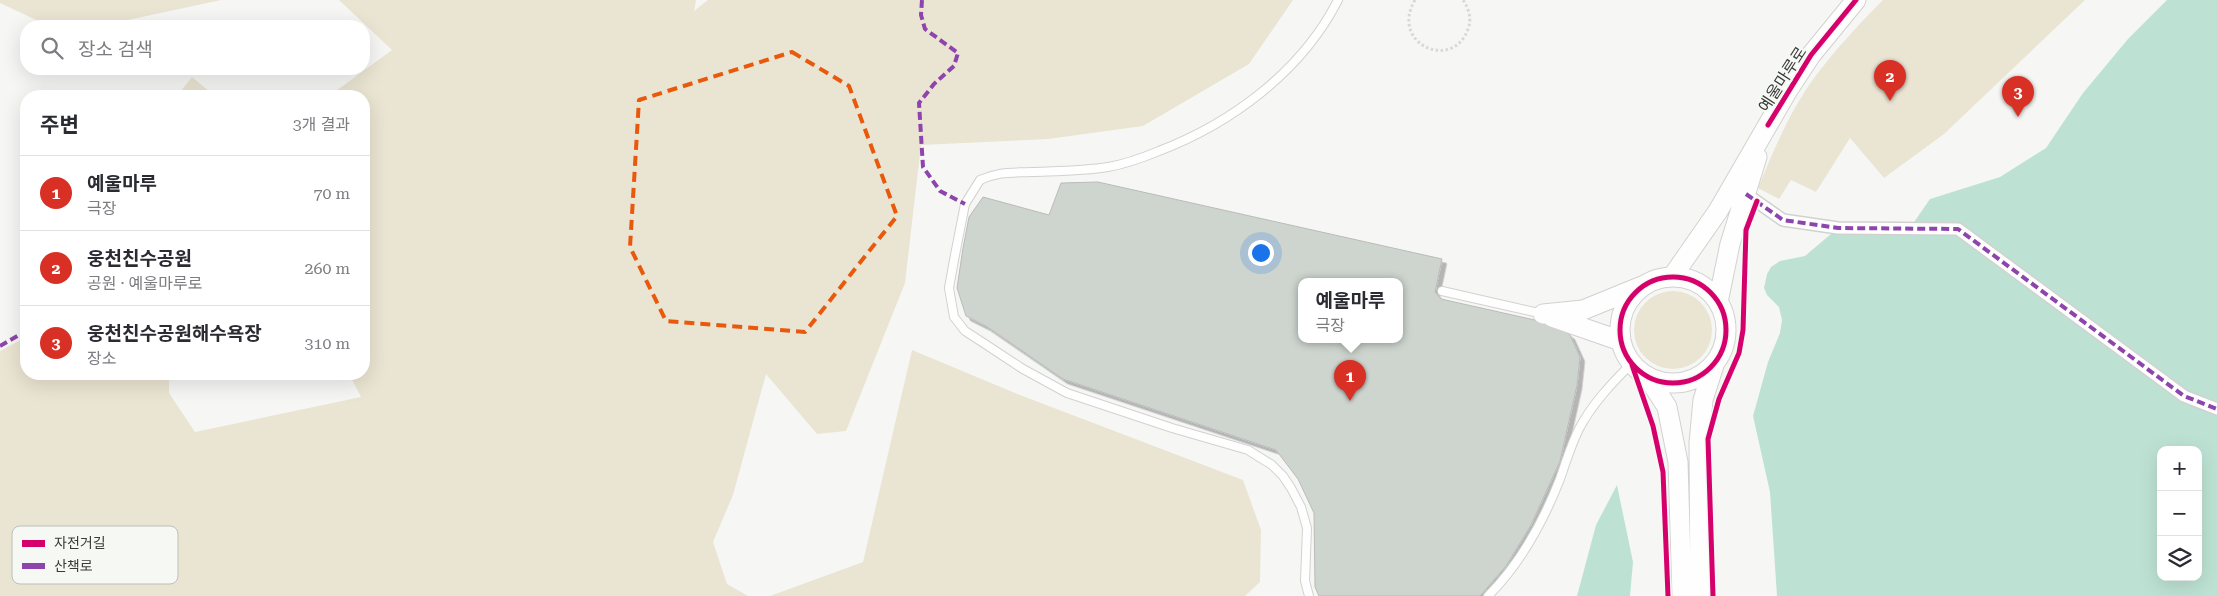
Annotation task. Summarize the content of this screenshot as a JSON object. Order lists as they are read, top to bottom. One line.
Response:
{"streets":{"street":["예울마루로"]},"legend":["자전거길","산책로"],"page":{"search":"장소 검색","pins":["2","3","1"],"heading":["주변","3개 결과"],"list":[{"mark":"1","name":"예울마루","note":"극장","value":"70 m"},{"mark":"2","name":"웅천친수공원","note":"공원 · 예울마루로","value":"260 m"},{"mark":"3","name":"웅천친수공원해수욕장","note":"장소","value":"310 m"}],"popup":["예울마루","극장"],"map_buttons":["+","−"]}}
